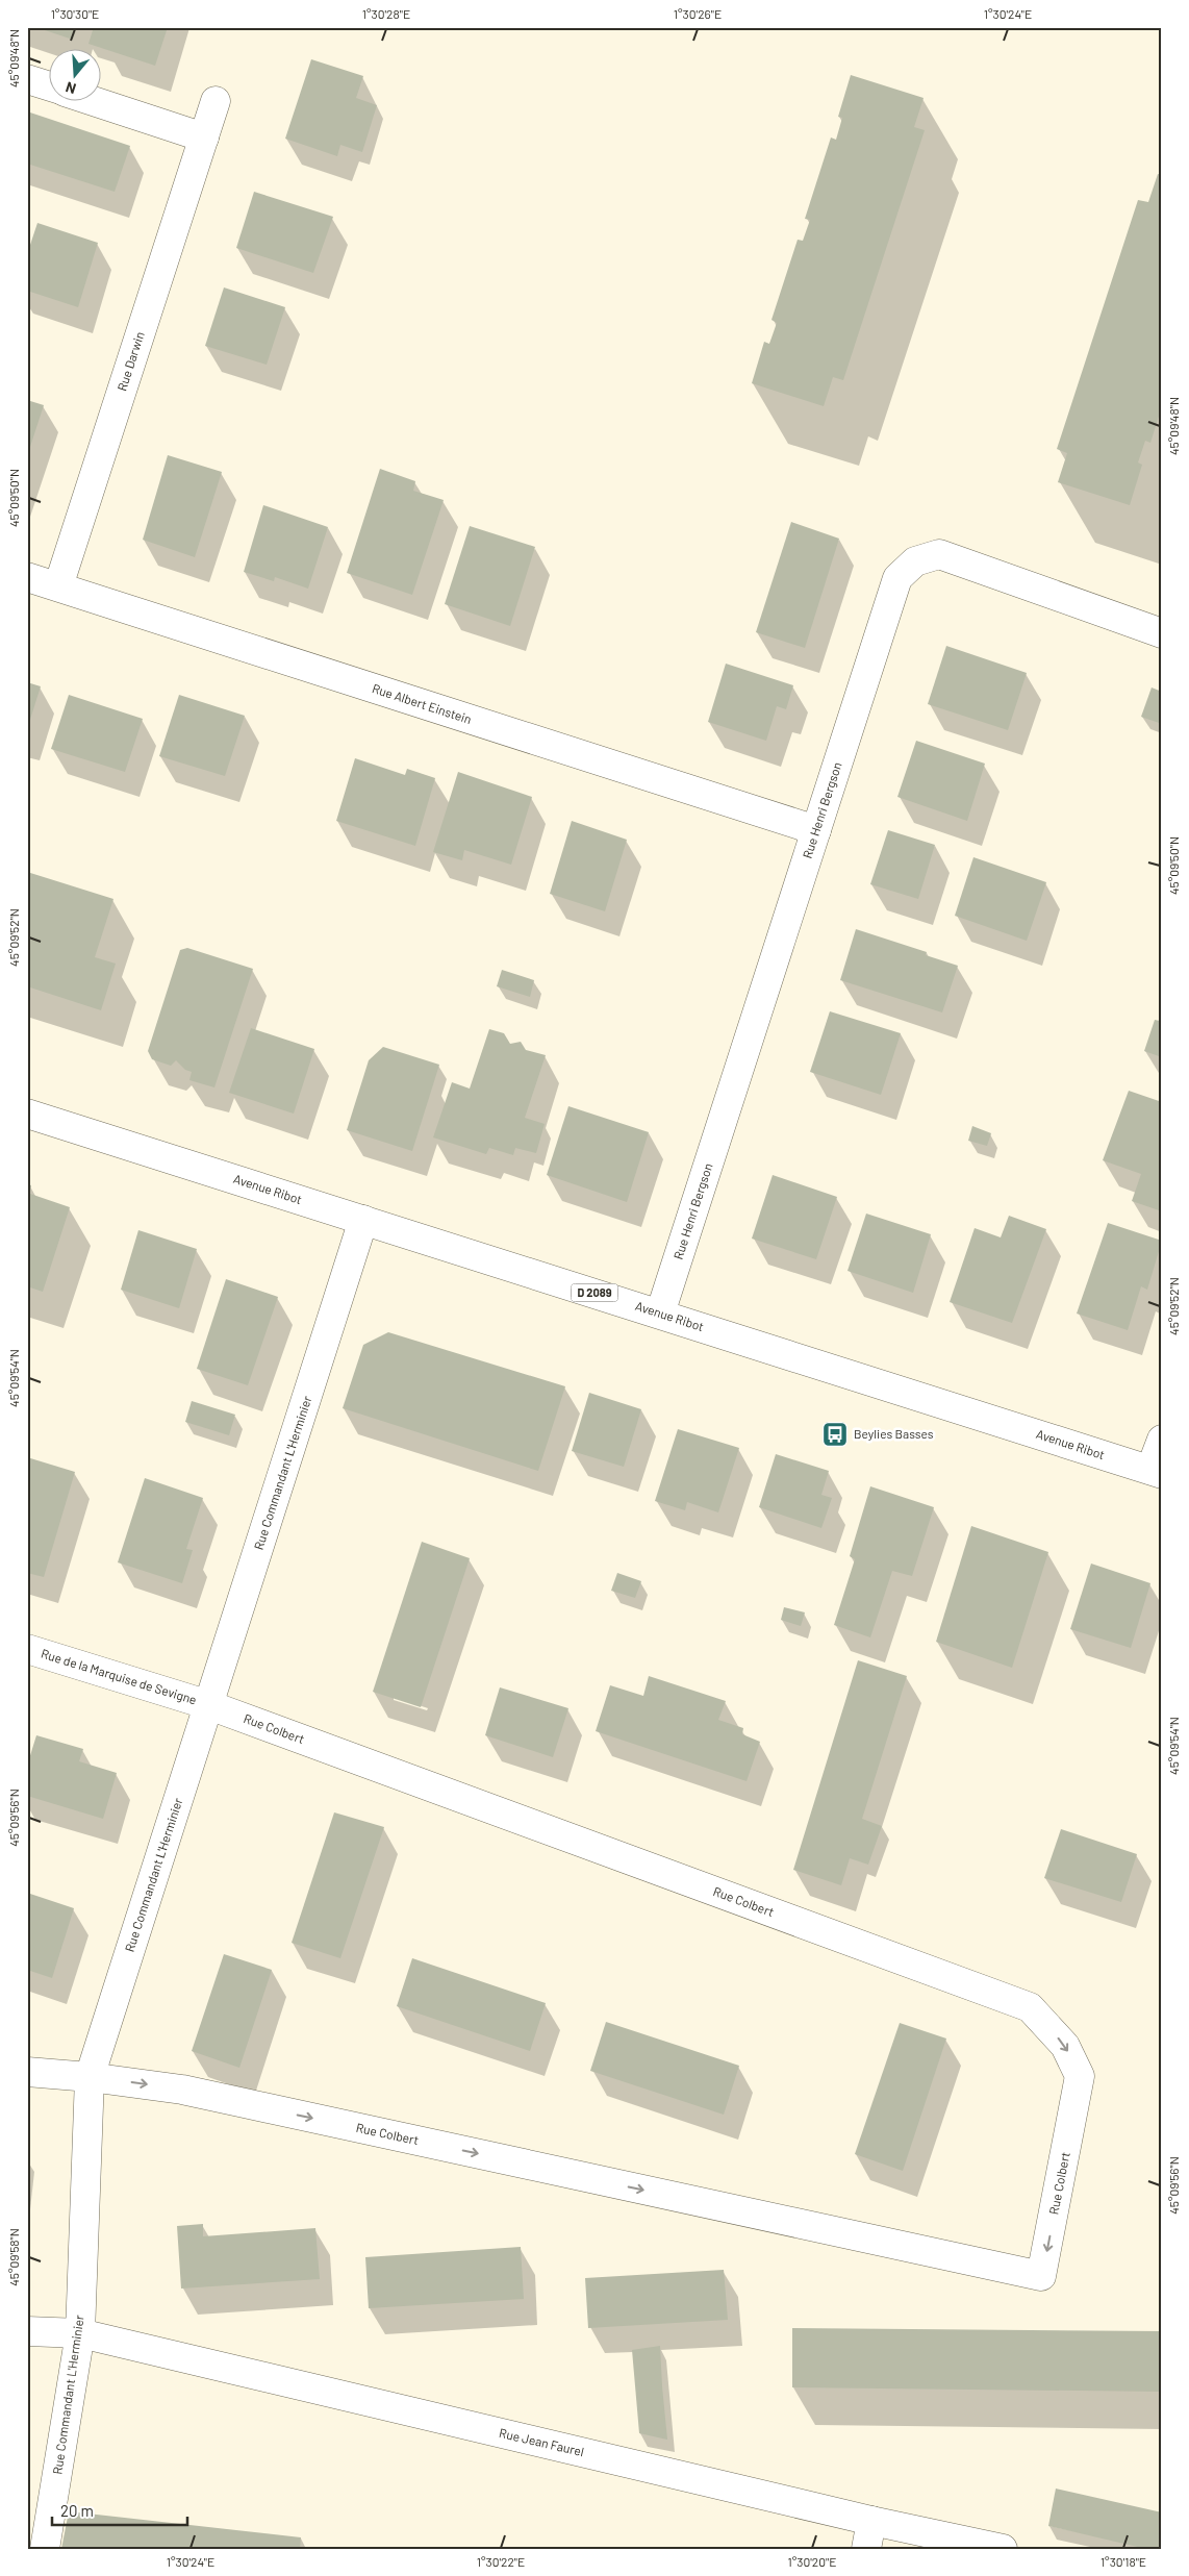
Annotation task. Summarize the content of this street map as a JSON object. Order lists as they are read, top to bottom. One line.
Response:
{"streets":{"street":["Rue Darwin","Rue Albert Einstein","Rue Henri Bergson","Avenue Ribot","D 2089","Rue Commandant L'Herminier","Rue de la Marquise de Sevigne","Rue Colbert","Rue Jean Faurel"]},"crossings":[["Rue Darwin","Rue Albert Einstein"],["Rue Albert Einstein","Rue Henri Bergson"],["Rue Henri Bergson","Avenue Ribot"],["Avenue Ribot","Rue Commandant L'Herminier"],["Rue Commandant L'Herminier","Rue de la Marquise de Sevigne"],["Rue Commandant L'Herminier","Rue Colbert"],["Rue Commandant L'Herminier","Rue Jean Faurel"],["Rue de la Marquise de Sevigne","Rue Colbert"]],"places":{"bus stop":["Beylies Basses"]},"scale_bar":"20 m","north":"bottom","coordinates":["1°30'30\"E","1°30'28\"E","1°30'26\"E","1°30'24\"E","45°09'48\"N","45°09'50\"N","45°09'52\"N","45°09'54\"N","45°09'56\"N","45°09'58\"N","1°30'22\"E","1°30'20\"E","1°30'18\"E"]}
